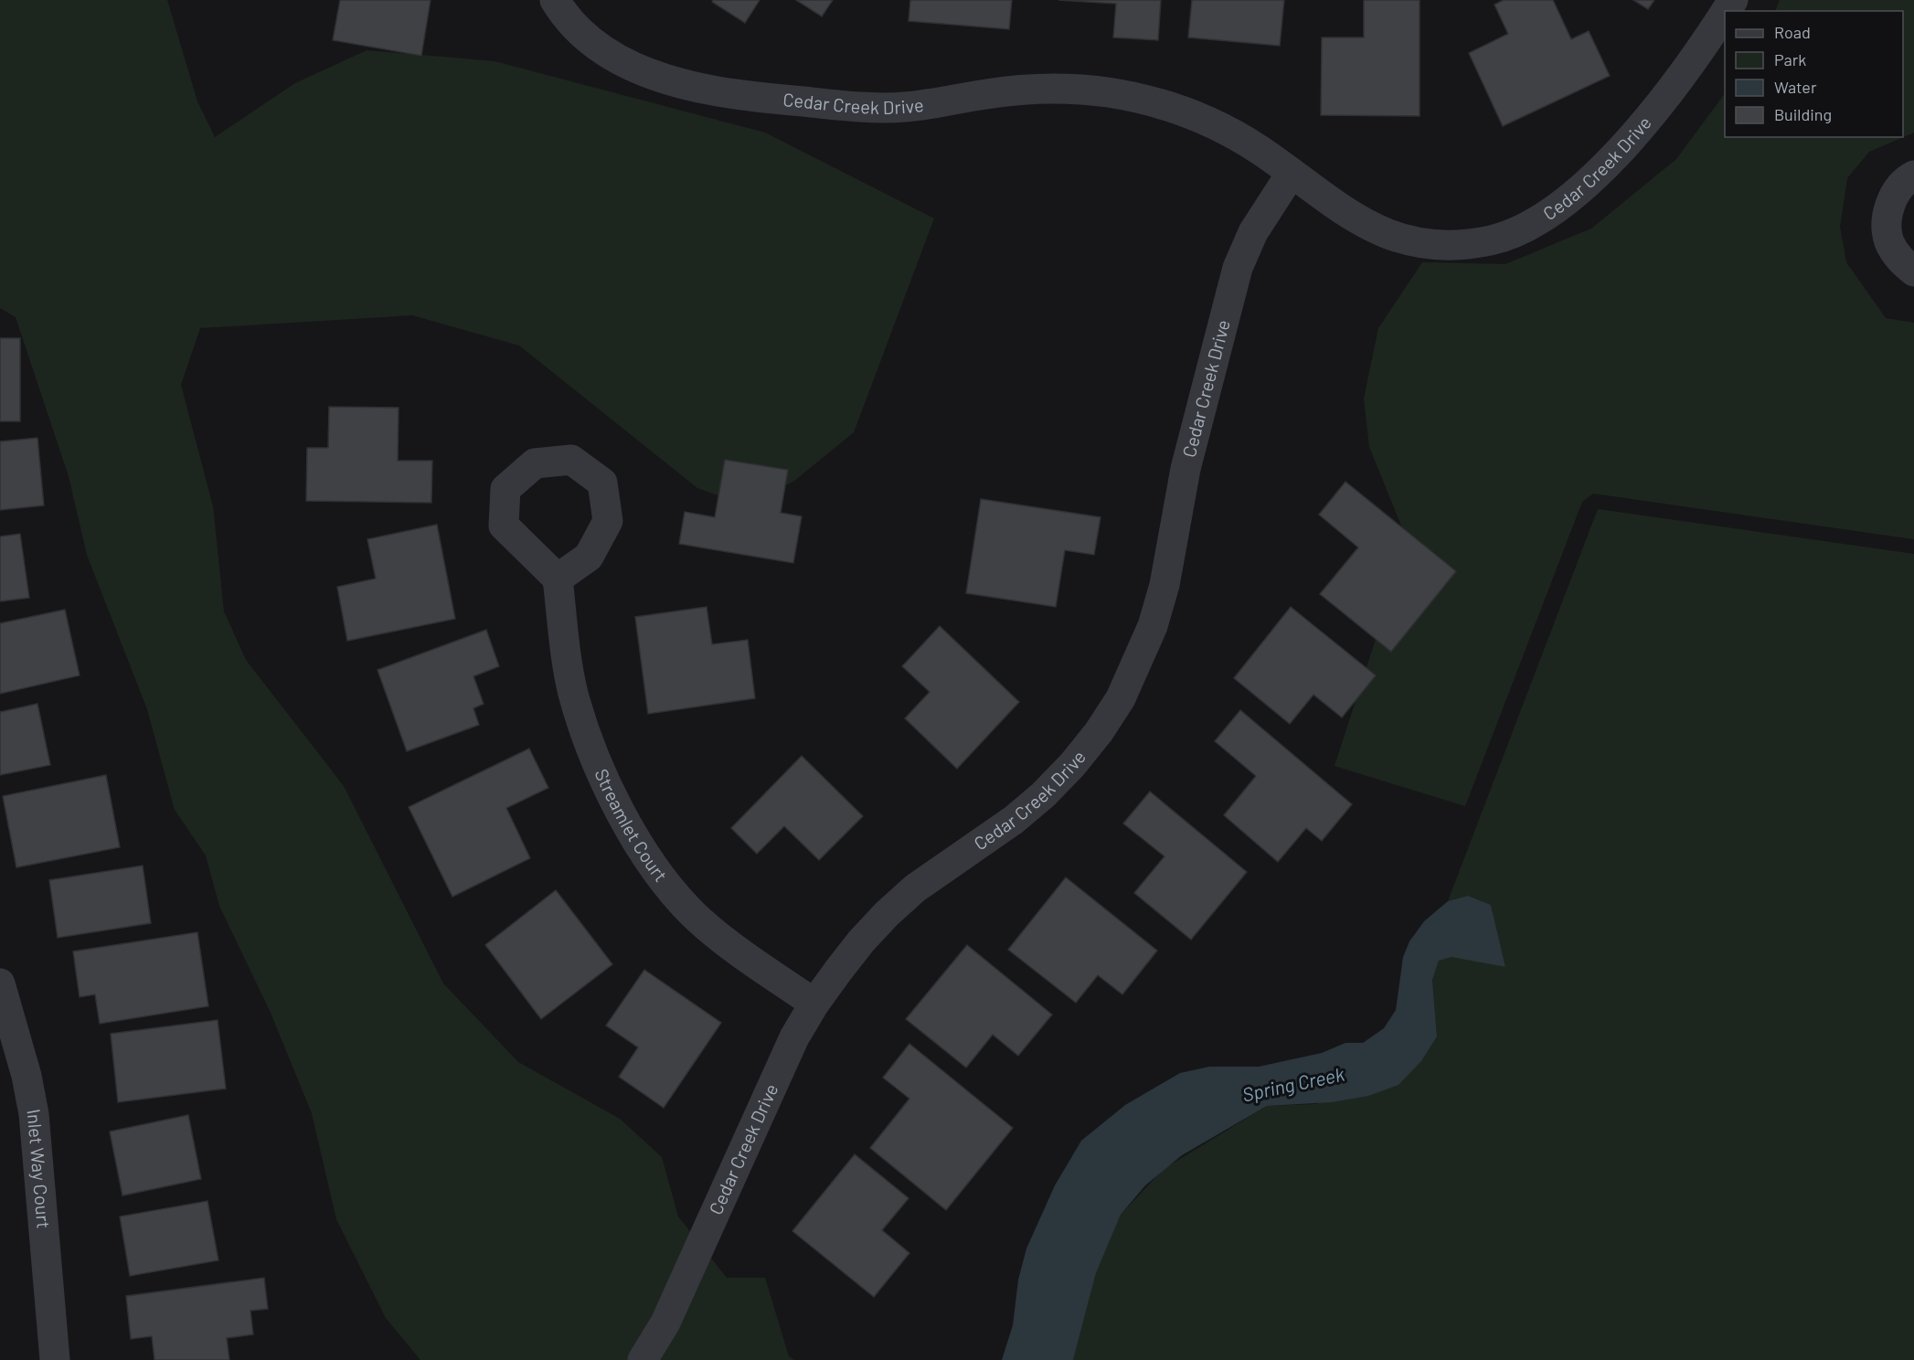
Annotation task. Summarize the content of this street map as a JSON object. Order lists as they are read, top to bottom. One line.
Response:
{"streets":{"street":["Cedar Creek Drive","Streamlet Court","Inlet Way Court"]},"crossings":[["Cedar Creek Drive","Streamlet Court"]],"water":["Spring Creek"],"legend":["Road","Park","Water","Building"]}
